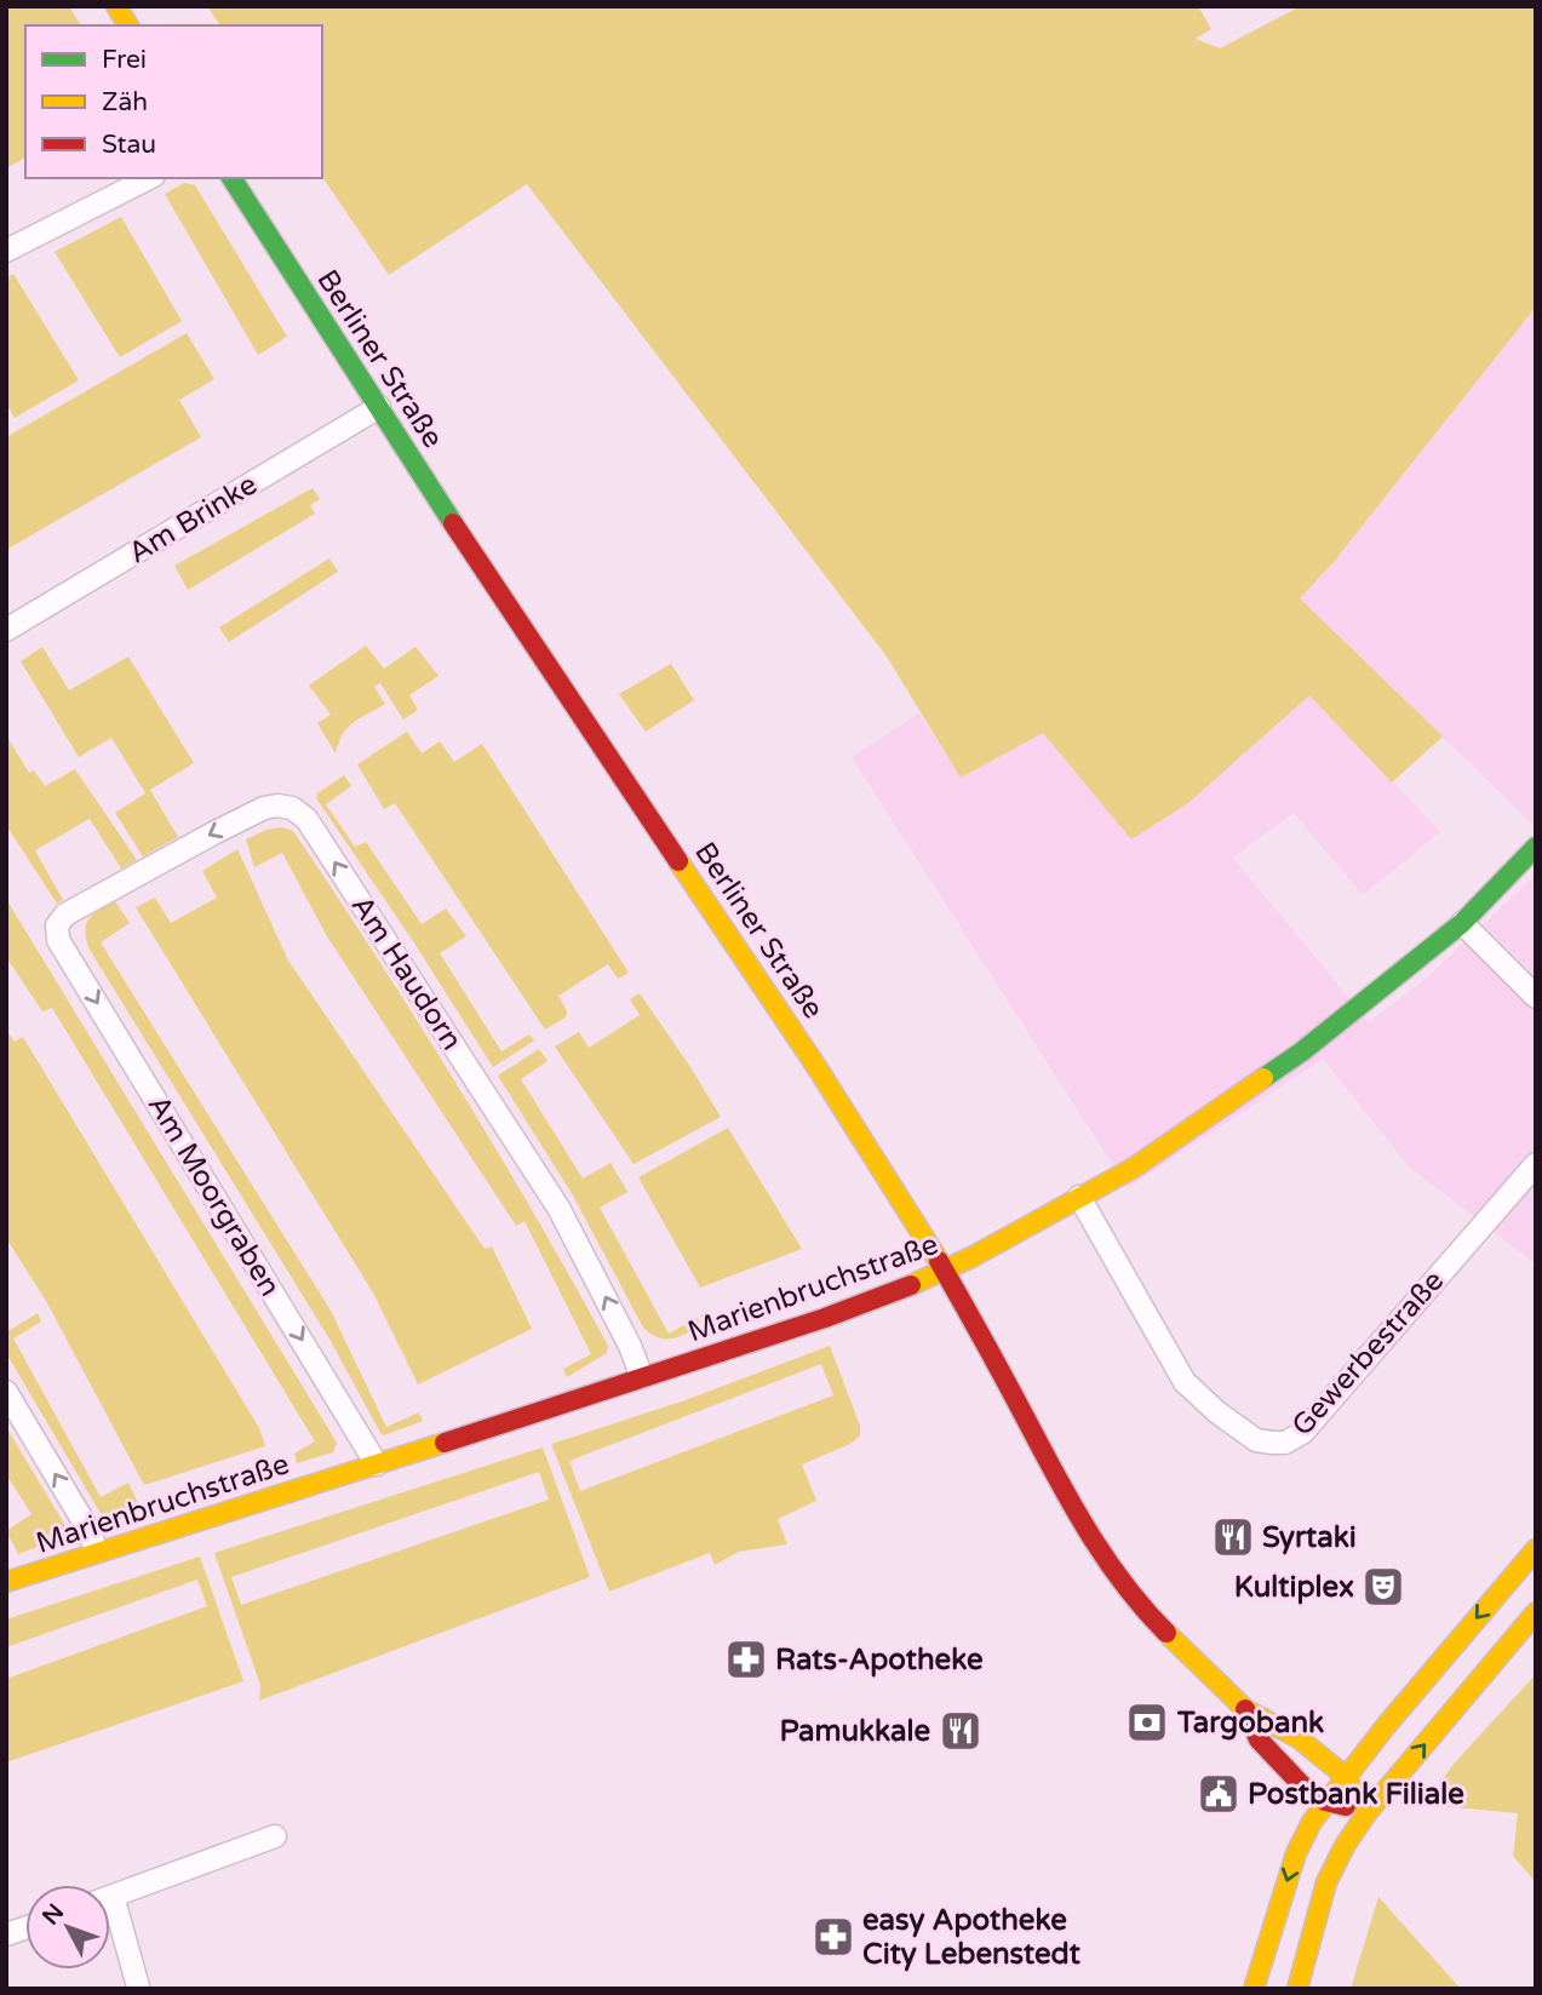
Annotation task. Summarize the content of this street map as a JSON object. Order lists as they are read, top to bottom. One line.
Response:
{"streets":{"street":["Berliner Straße","Am Brinke","Am Haudorn","Am Moorgraben","Marienbruchstraße","Gewerbestraße"]},"crossings":[["Berliner Straße","Am Brinke"],["Berliner Straße","Marienbruchstraße"],["Am Haudorn","Am Moorgraben"],["Am Haudorn","Marienbruchstraße"],["Am Moorgraben","Marienbruchstraße"],["Marienbruchstraße","Gewerbestraße"]],"one_way":["Am Moorgraben"],"places":{"restaurant":["Syrtaki","Pamukkale"],"theatre":["Kultiplex"],"pharmacy":["Rats-Apotheke","easy Apotheke City Lebenstedt"],"bank":["Targobank"],"public building":["Postbank Filiale"]},"legend":["Frei","Zäh","Stau"],"north":"top left"}
